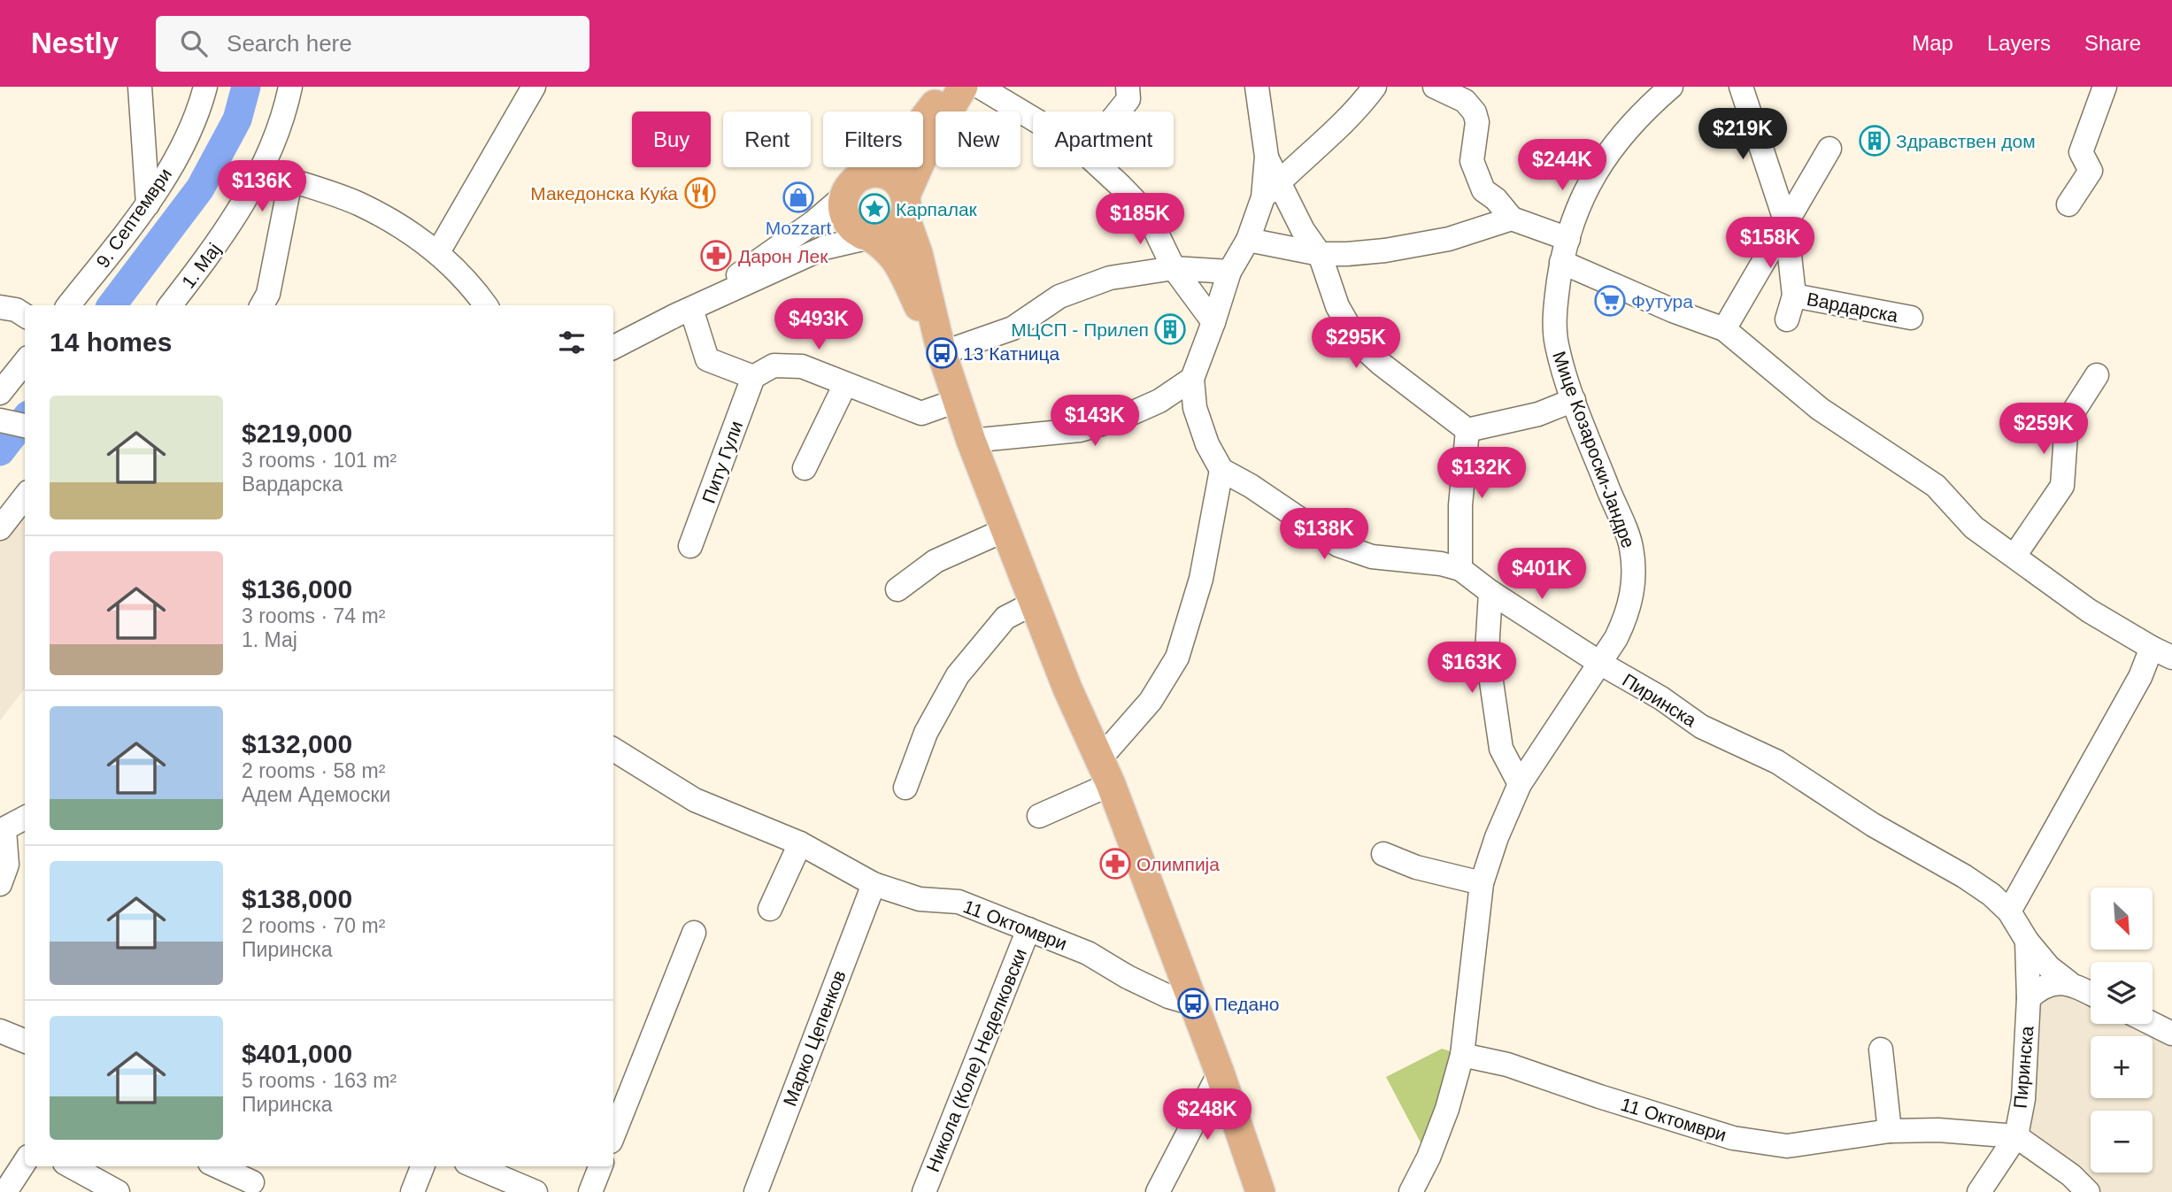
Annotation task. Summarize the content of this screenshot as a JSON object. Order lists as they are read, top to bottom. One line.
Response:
{"streets":{"street":["9. Септември","1. Мај","Вардарска","Мице Козароски-Јандре","Питу Гули","Пиринска","11 Октомври","Марко Цепенков","Никола (Коле) Неделковски"]},"crossings":[["Мице Козароски-Јандре","Пиринска"],["Мице Козароски-Јандре","11 Октомври"],["Пиринска","11 Октомври"],["11 Октомври","Марко Цепенков"],["11 Октомври","Никола (Коле) Неделковски"]],"places":{"building":["Здравствен дом","МЦСП - Прилеп"],"restaurant":["Македонска Куќа"],"shop":["Mozzart"],"place":["Карпалак"],"pharmacy":["Дарон Лек","Олимпија"],"supermarket":["Футура"],"bus stop":["13 Катница","Педано"]},"north":"bottom right","page":{"header":"Nestly","search":"Search here","nav":["Map","Layers","Share"],"price":["$219K","$244K","$136K","$185K","$158K","$493K","$295K","$143K","$259K","$132K","$138K","$401K","$163K","$248K"],"chip":["Buy","Rent","Filters","New","Apartment"],"heading":"14 homes","list":[{"name":"$219,000","note":"3 rooms · 101 m² · Вардарска"},{"name":"$136,000","note":"3 rooms · 74 m² · 1. Мај"},{"name":"$132,000","note":"2 rooms · 58 m² · Адем Адемоски"},{"name":"$138,000","note":"2 rooms · 70 m² · Пиринска"},{"name":"$401,000","note":"5 rooms · 163 m² · Пиринска"}],"map_buttons":["+","−"]}}
